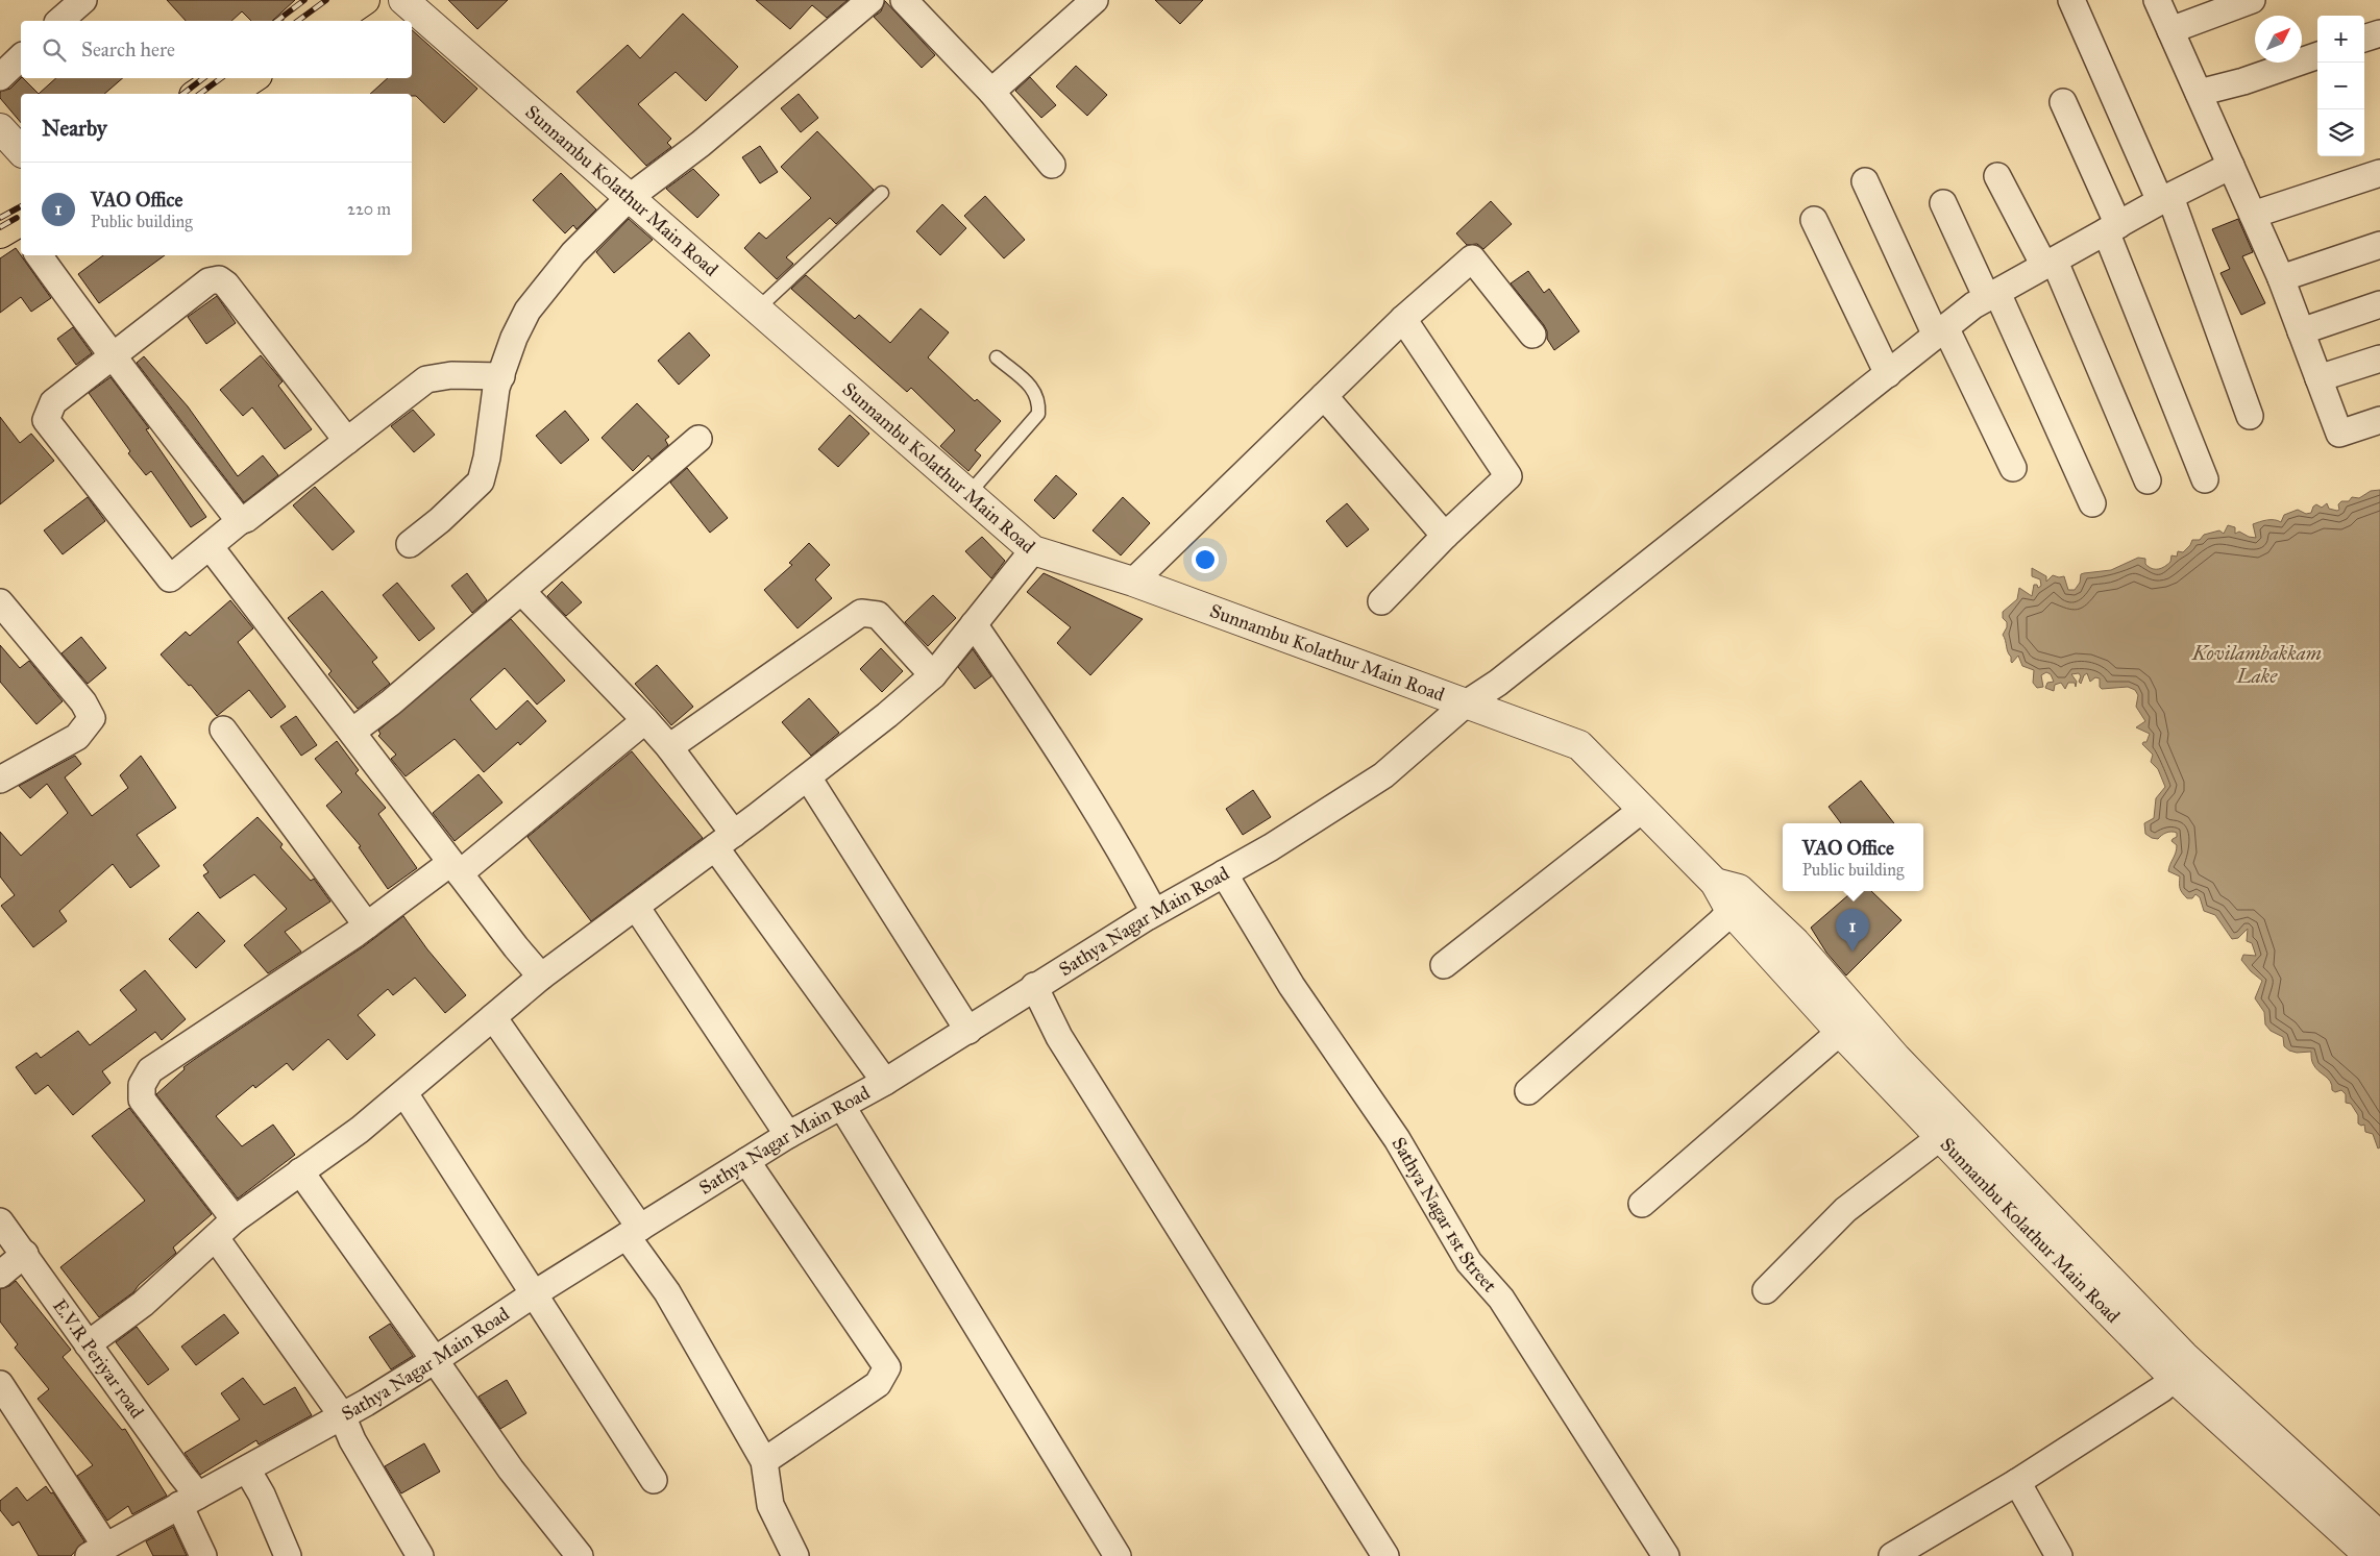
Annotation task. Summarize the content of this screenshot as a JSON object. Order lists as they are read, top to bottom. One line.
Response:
{"streets":{"street":["Sunnambu Kolathur Main Road","Sathya Nagar Main Road","Sathya Nagar 1st Street","E.V.R Periyar road"]},"crossings":[["Sunnambu Kolathur Main Road","Sathya Nagar Main Road"],["Sathya Nagar Main Road","Sathya Nagar 1st Street"],["Sathya Nagar Main Road","E.V.R Periyar road"]],"water":["Kovilambakkam Lake"],"north":"top right","page":{"map_buttons":["+","−"],"search":"Search here","heading":"Nearby","list":[{"mark":"1","name":"VAO Office","note":"Public building","value":"220 m"}],"popup":["VAO Office","Public building"],"pins":"1"}}
